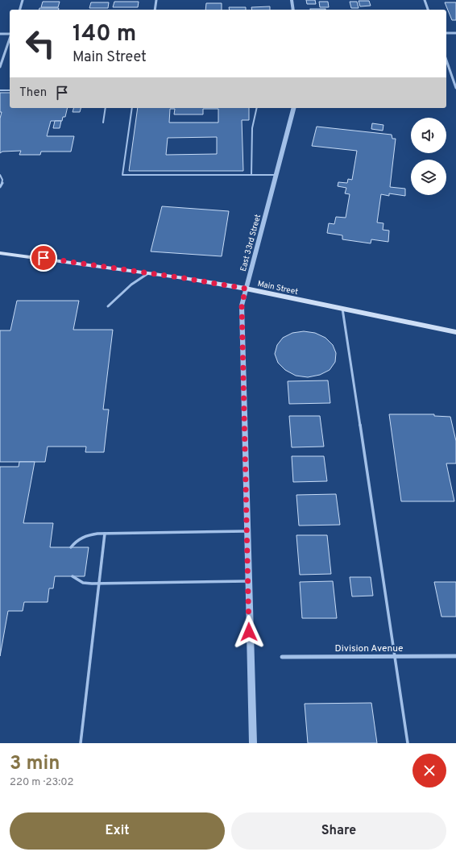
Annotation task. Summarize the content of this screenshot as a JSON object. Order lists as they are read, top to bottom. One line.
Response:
{"streets":{"main road":["Main Street"],"street":["East 33rd Street","Division Avenue"]},"crossings":[["East 33rd Street","Main Street"]],"page":{"turn":["140 m","Main Street"],"then":"Then","heading":["3 min","220 m · 23:02"],"buttons":["Exit","Share"]}}
